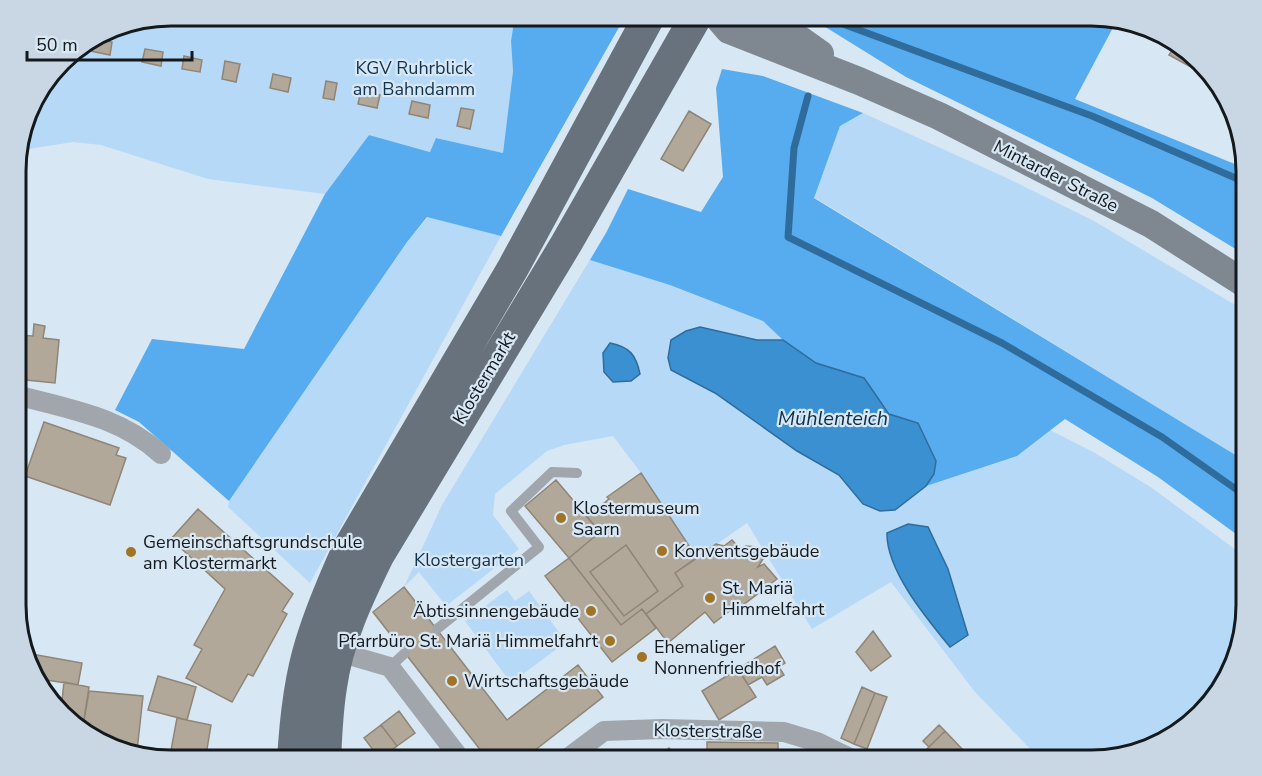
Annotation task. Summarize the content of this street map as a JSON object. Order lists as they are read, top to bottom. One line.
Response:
{"streets":{"main road":["Mintarder Straße","Klostermarkt"],"street":["Klosterstraße"]},"water":["Mühlenteich"],"parks":["KGV Ruhrblick am Bahndamm","Klostergarten"],"places":["Klostermuseum Saarn","Konventsgebäude","Gemeinschaftsgrundschule am Klostermarkt","St. Mariä Himmelfahrt","Äbtissinnengebäude","Pfarrbüro St. Mariä Himmelfahrt","Ehemaliger Nonnenfriedhof","Wirtschaftsgebäude"],"scale_bar":"50 m"}
